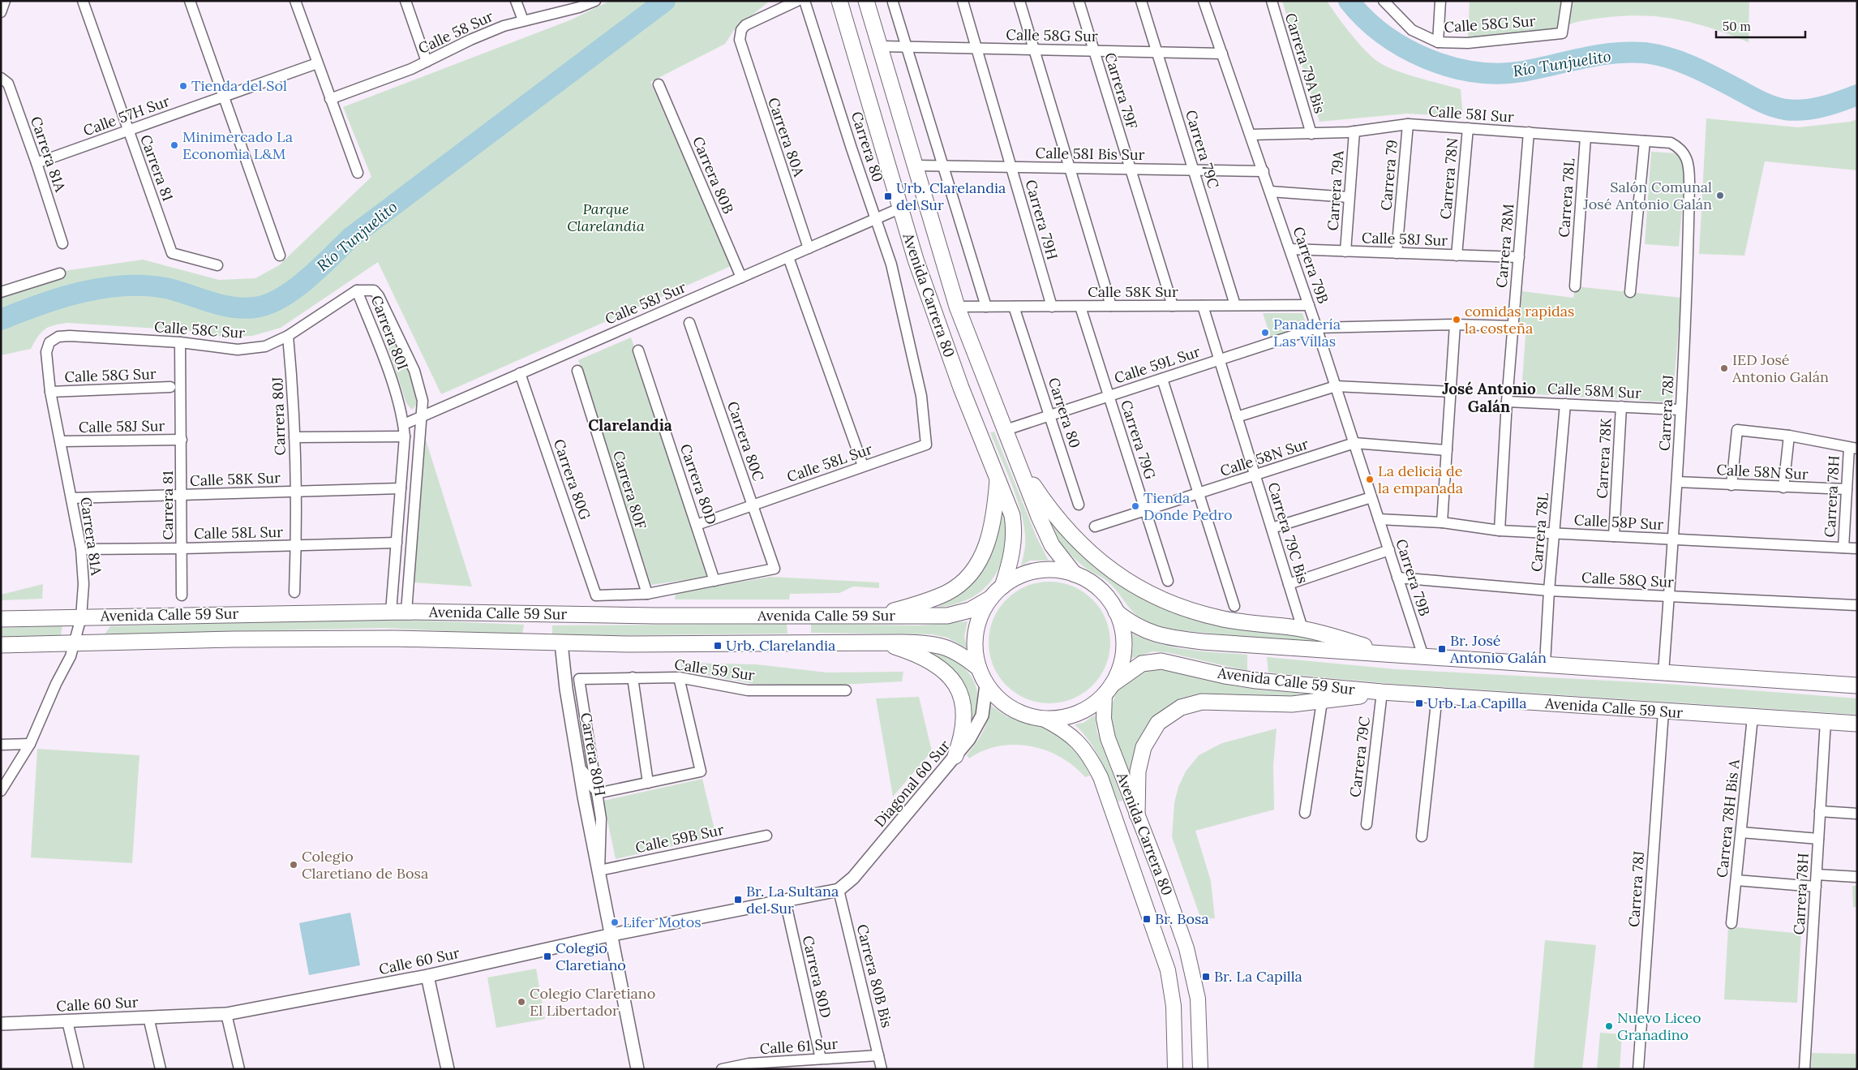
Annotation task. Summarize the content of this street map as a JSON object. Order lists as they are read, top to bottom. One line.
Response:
{"streets":{"main road":["Avenida Carrera 80","Avenida Calle 59 Sur"],"street":["Calle 58G Sur","Calle 58 Sur","Carrera 79A Bis","Carrera 79F","Calle 58I Sur","Calle 57H Sur","Carrera 80A","Carrera 80","Carrera 79C","Carrera 81A","Calle 58I Bis Sur","Carrera 81","Carrera 80B","Carrera 79","Carrera 78N","Carrera 79A","Carrera 78L","Carrera 79H","Calle 58J Sur","Carrera 78M","Carrera 79B","Calle 58K Sur","Calle 58C Sur","Carrera 80I","Calle 59L Sur","Calle 58M Sur","Carrera 78J","Carrera 80J","Carrera 79G","Carrera 80C","Calle 58N Sur","Carrera 78K","Calle 58L Sur","Carrera 80G","Carrera 80D","Carrera 80F","Carrera 78H","Calle 58P Sur","Carrera 79C Bis","Calle 58Q Sur","Calle 59 Sur","Carrera 80H","Diagonal 60 Sur","Carrera 78H Bis A","Calle 59B Sur","Calle 60 Sur","Carrera 80B Bis","Calle 61 Sur"]},"crossings":[["Calle 58G Sur","Carrera 79F"],["Calle 58G Sur","Carrera 79C"],["Calle 58G Sur","Carrera 81A"],["Calle 58G Sur","Carrera 79H"],["Calle 58G Sur","Carrera 79B"],["Calle 58G Sur","Avenida Carrera 80"],["Carrera 79A Bis","Calle 58I Sur"],["Carrera 79F","Calle 58I Bis Sur"],["Carrera 79F","Calle 58K Sur"],["Calle 58I Sur","Carrera 79"],["Calle 58I Sur","Carrera 78N"],["Calle 58I Sur","Carrera 79A"],["Calle 58I Sur","Carrera 78L"],["Calle 58I Sur","Carrera 78M"],["Calle 58I Sur","Carrera 79B"],["Calle 58I Sur","Carrera 78J"],["Calle 57H Sur","Carrera 81A"],["Calle 57H Sur","Carrera 81"],["Carrera 80A","Calle 58J Sur"],["Carrera 80","Calle 58J Sur"],["Carrera 80","Calle 58K Sur"],["Carrera 80","Calle 59L Sur"],["Carrera 80","Calle 58L Sur"],["Carrera 79C","Calle 58I Bis Sur"],["Carrera 79C","Calle 58K Sur"],["Carrera 79C","Avenida Calle 59 Sur"],["Carrera 81A","Calle 58J Sur"],["Carrera 81A","Calle 58K Sur"],["Carrera 81A","Calle 58C Sur"],["Carrera 81A","Calle 58L Sur"],["Carrera 81A","Avenida Calle 59 Sur"],["Calle 58I Bis Sur","Carrera 79H"],["Calle 58I Bis Sur","Carrera 79B"],["Calle 58I Bis Sur","Avenida Carrera 80"],["Carrera 81","Calle 58J Sur"],["Carrera 81","Calle 58K Sur"],["Carrera 81","Calle 58C Sur"],["Carrera 81","Calle 58L Sur"],["Carrera 80B","Calle 58J Sur"],["Carrera 79","Calle 58J Sur"],["Carrera 78N","Calle 58J Sur"],["Carrera 79A","Calle 58J Sur"],["Carrera 78L","Calle 58M Sur"],["Carrera 78L","Calle 58P Sur"],["Carrera 78L","Calle 58Q Sur"],["Carrera 79H","Calle 58K Sur"],["Calle 58J Sur","Carrera 78M"],["Calle 58J Sur","Carrera 79B"],["Calle 58J Sur","Avenida Carrera 80"],["Calle 58J Sur","Carrera 80I"],["Calle 58J Sur","Carrera 80G"],["Carrera 78M","Calle 58M Sur"],["Carrera 78M","Calle 58P Sur"],["Carrera 79B","Calle 58K Sur"],["Carrera 79B","Calle 59L Sur"],["Carrera 79B","Calle 58N Sur"],["Carrera 79B","Calle 58P Sur"],["Carrera 79B","Calle 58Q Sur"],["Calle 58K Sur","Avenida Carrera 80"],["Calle 58K Sur","Carrera 80I"],["Calle 58K Sur","Carrera 80J"],["Calle 58K Sur","Carrera 79G"],["Calle 58K Sur","Carrera 79C Bis"],["Avenida Carrera 80","Calle 59L Sur"],["Avenida Carrera 80","Avenida Calle 59 Sur"],["Calle 58C Sur","Carrera 80I"],["Calle 58C Sur","Carrera 80J"],["Carrera 80I","Calle 58L Sur"],["Carrera 80I","Avenida Calle 59 Sur"],["Calle 59L Sur","Carrera 79G"],["Calle 59L Sur","Carrera 79C Bis"],["Calle 58M Sur","Carrera 78J"],["Calle 58M Sur","Carrera 78K"],["Carrera 78J","Calle 58N Sur"],["Carrera 78J","Calle 58P Sur"],["Carrera 78J","Calle 58Q Sur"],["Carrera 78J","Avenida Calle 59 Sur"],["Carrera 80J","Calle 58L Sur"],["Carrera 79G","Calle 58N Sur"],["Carrera 80C","Calle 58L Sur"],["Carrera 80C","Carrera 80D"],["Calle 58N Sur","Carrera 78H"],["Calle 58N Sur","Carrera 79C Bis"],["Carrera 78K","Calle 58P Sur"],["Calle 58L Sur","Carrera 80D"],["Carrera 80G","Carrera 80F"],["Carrera 80D","Calle 60 Sur"],["Carrera 80D","Calle 61 Sur"],["Carrera 78H","Calle 58P Sur"],["Carrera 78H","Avenida Calle 59 Sur"],["Avenida Calle 59 Sur","Carrera 80H"],["Avenida Calle 59 Sur","Diagonal 60 Sur"],["Avenida Calle 59 Sur","Carrera 78H Bis A"],["Calle 59 Sur","Carrera 80H"],["Carrera 80H","Calle 59B Sur"],["Carrera 80H","Calle 60 Sur"],["Diagonal 60 Sur","Calle 60 Sur"],["Diagonal 60 Sur","Carrera 80B Bis"],["Calle 60 Sur","Carrera 80B Bis"],["Carrera 80B Bis","Calle 61 Sur"]],"districts":["José Antonio Galán","Clarelandia"],"water":["Río Tunjuelito"],"parks":["Parque Clarelandia"],"places":{"other":["Tienda del Sol","Minimercado La Economia L&M","Salón Comunal José Antonio Galán","comidas rapidas la costeña","Panadería Las Villas","IED José Antonio Galán","La delicia de la empanada","Tienda Donde Pedro","Colegio Claretiano de Bosa","Lifer Motos","Colegio Claretiano El Libertador","Nuevo Liceo Granadino"],"transit":["Urb. Clarelandia del Sur","Urb. Clarelandia","Br. José Antonio Galán","Urb. La Capilla","Br. La Sultana del Sur","Br. Bosa","Colegio Claretiano","Br. La Capilla"]},"scale_bar":"50 m"}
